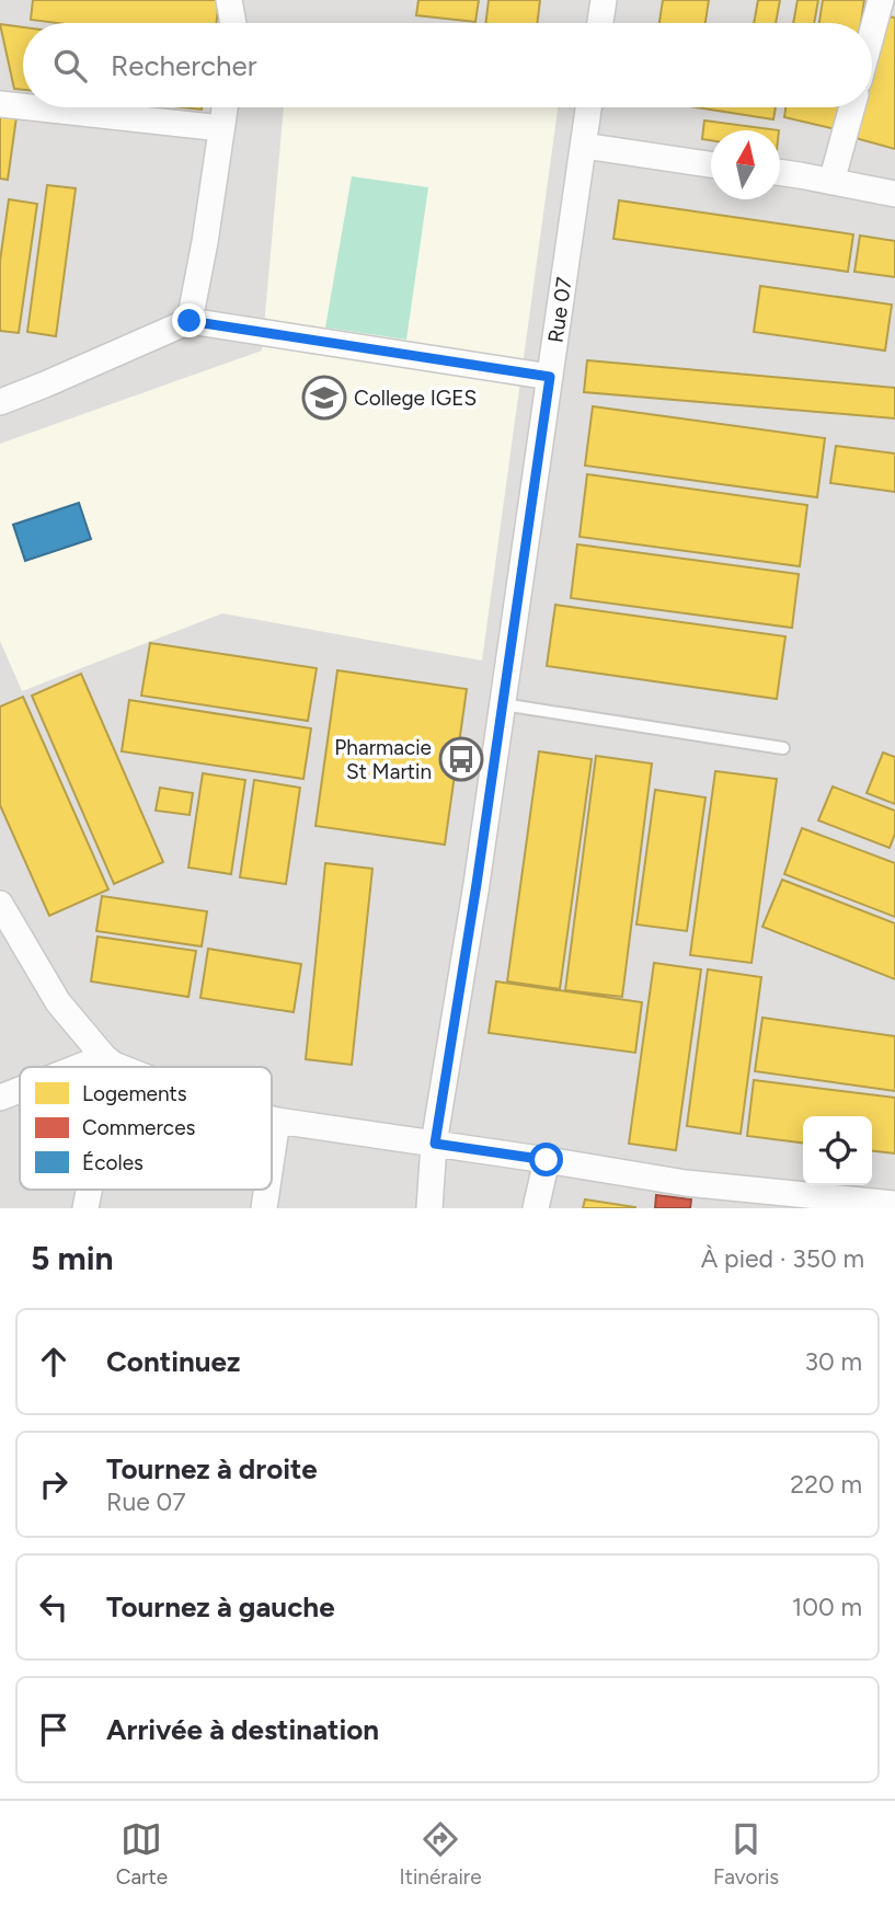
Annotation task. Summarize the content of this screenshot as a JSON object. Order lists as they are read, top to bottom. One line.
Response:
{"streets":{"street":["Rue 07"]},"places":{"school or university":["College IGES"],"bus stop":["Pharmacie St Martin"]},"legend":["Logements","Commerces","Écoles"],"north":"top","page":{"search":"Rechercher","heading":["5 min","À pied · 350 m"],"list":[["Continuez","30 m"],["Tournez à droite","Rue 07","220 m"],["Tournez à gauche","100 m"],"Arrivée à destination"],"nav":["Carte","Itinéraire","Favoris"]}}
